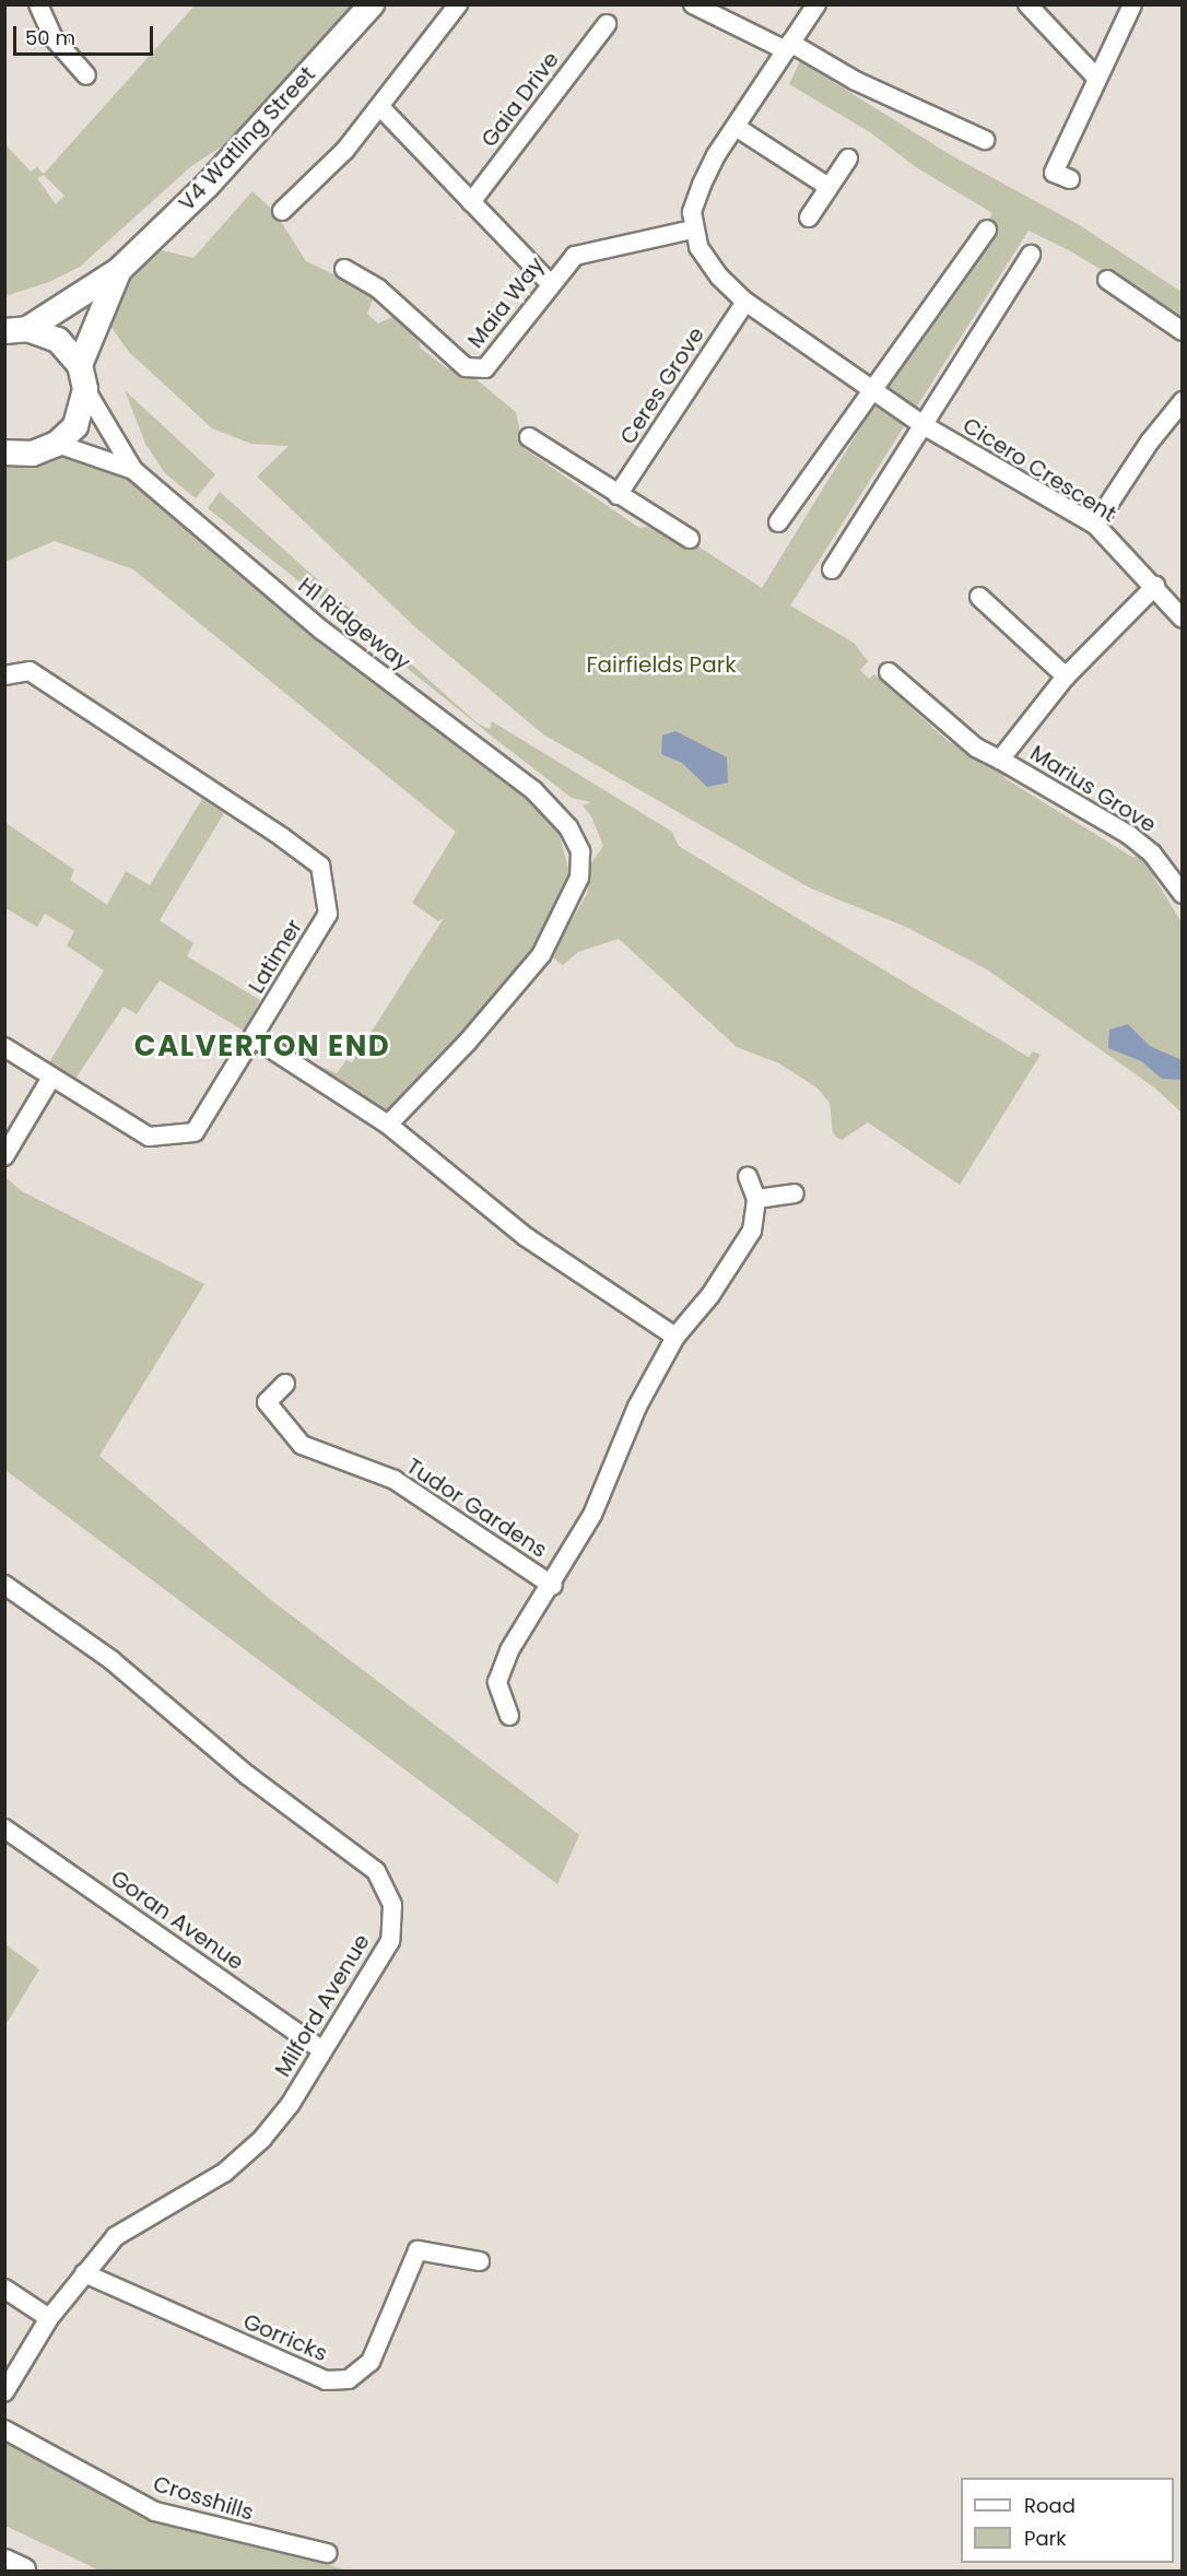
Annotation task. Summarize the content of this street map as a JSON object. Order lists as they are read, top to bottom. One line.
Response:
{"streets":{"street":["Gaia Drive","V4 Watling Street","Maia Way","Ceres Grove","Cicero Crescent","H1 Ridgeway","Marius Grove","Latimer","Tudor Gardens","Goran Avenue","Milford Avenue","Gorricks","Crosshills"]},"crossings":[["Maia Way","Cicero Crescent"],["Ceres Grove","Cicero Crescent"],["Cicero Crescent","Marius Grove"],["Goran Avenue","Milford Avenue"],["Milford Avenue","Gorricks"]],"districts":["CALVERTON END"],"parks":["Fairfields Park"],"legend":["Road","Park"],"scale_bar":"50 m"}
